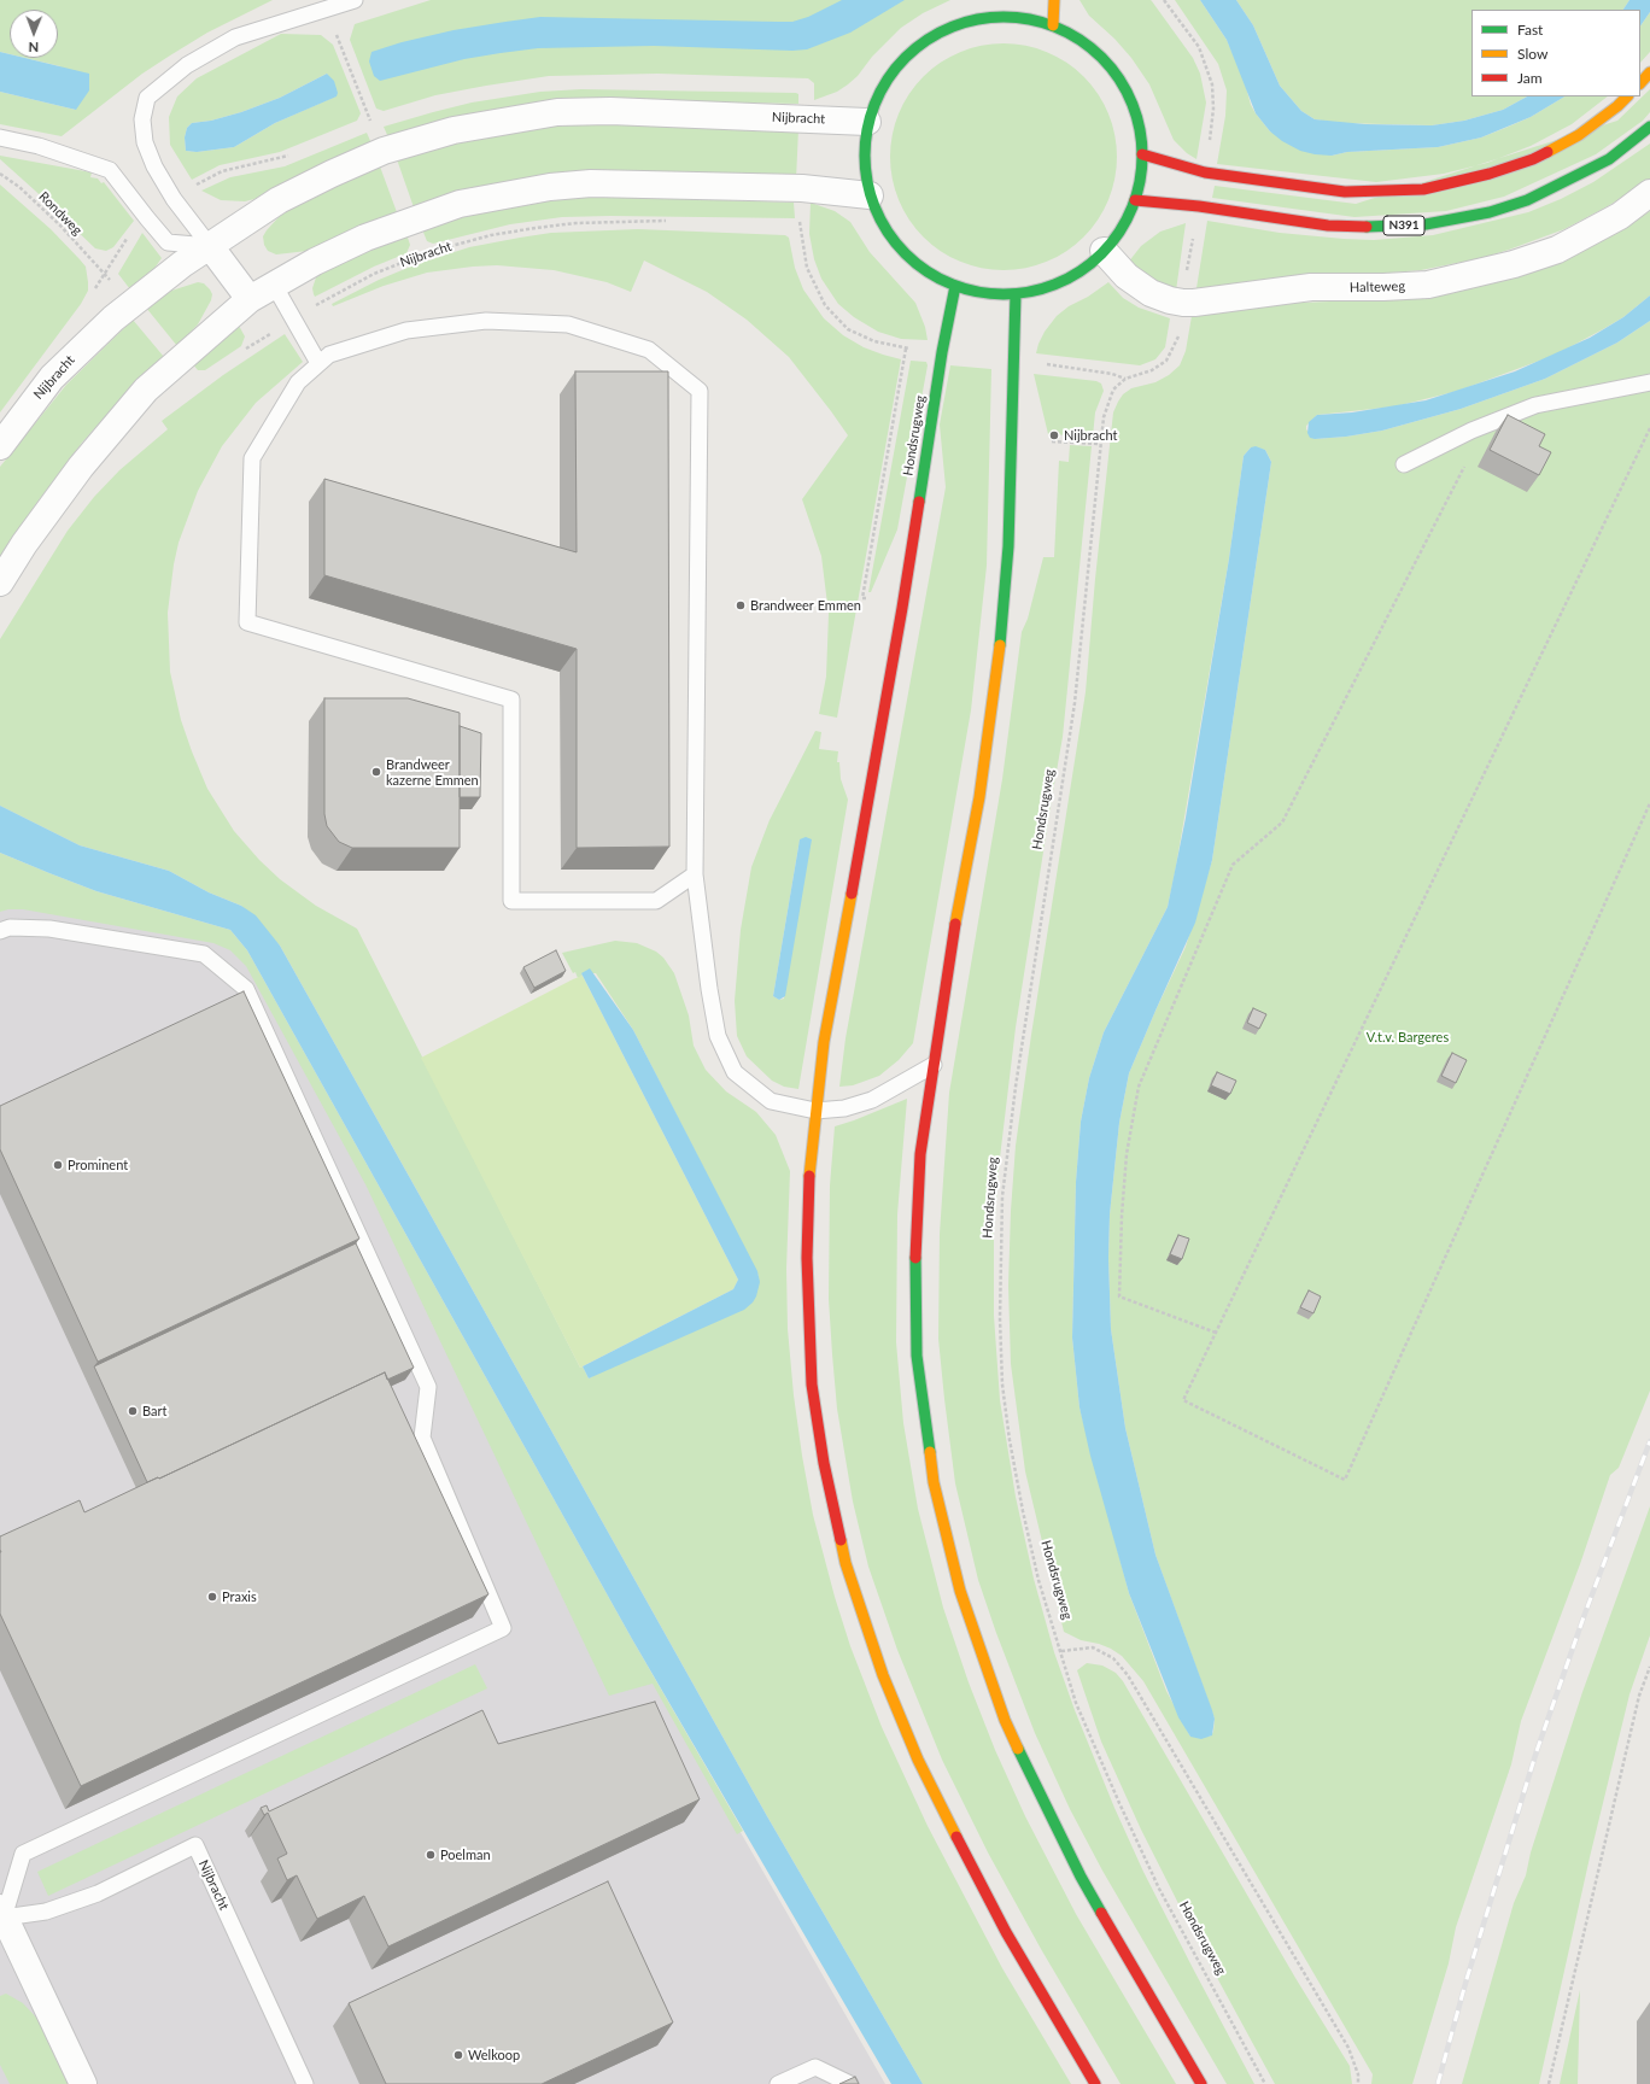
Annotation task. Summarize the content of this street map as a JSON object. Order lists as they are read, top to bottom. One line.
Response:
{"streets":{"main road":["N391","Hondsrugweg"],"street":["Nijbracht","Halteweg"],"path":["Rondweg"]},"crossings":[["Halteweg","Hondsrugweg"]],"parks":["V.t.v. Bargeres"],"places":["Nijbracht","Brandweer Emmen","Brandweer kazerne Emmen","Prominent","Bart","Praxis","Poelman","Welkoop"],"legend":["Fast","Slow","Jam"],"north":"bottom"}
